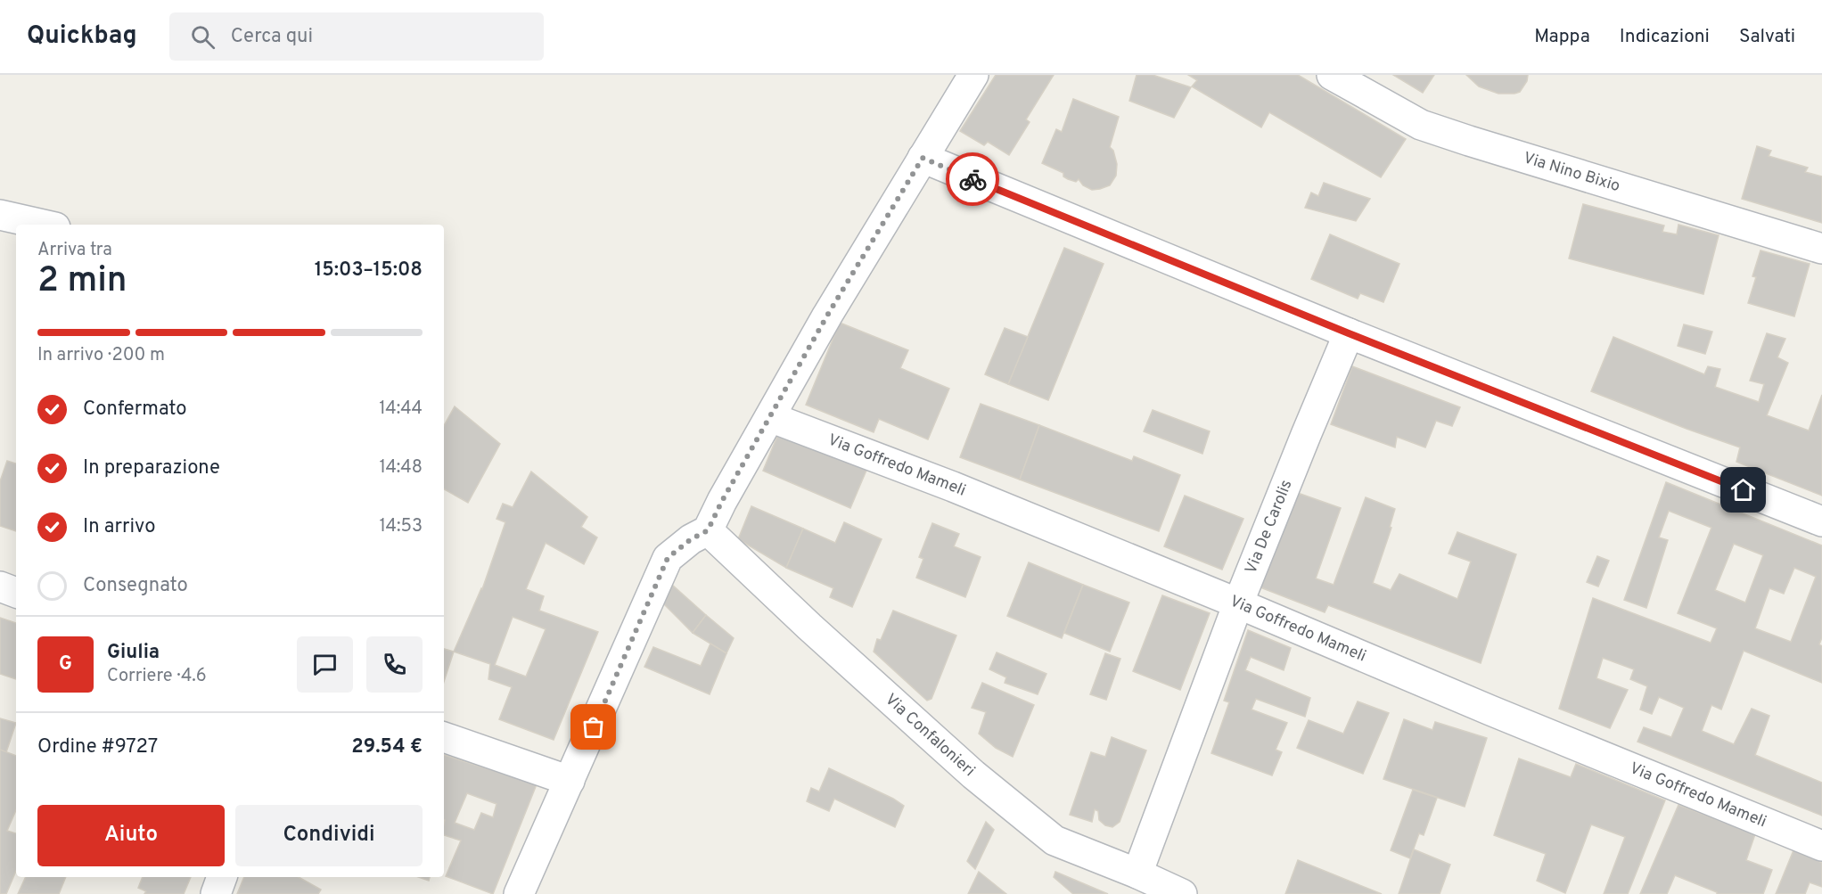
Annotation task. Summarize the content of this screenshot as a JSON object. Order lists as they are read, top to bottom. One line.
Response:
{"streets":{"street":["Via Nino Bixio","Via Goffredo Mameli","Via De Carolis","Via Confalonieri"]},"crossings":[["Via Goffredo Mameli","Via De Carolis"],["Via De Carolis","Via Confalonieri"]],"page":{"header":"Quickbag","search":"Cerca qui","nav":["Mappa","Indicazioni","Salvati"],"heading":["2 min","Arriva tra","15:03–15:08"],"panel":["Giulia","Corriere · 4.6","Ordine #9727","29.54 €"],"bar":"In arrivo · 200 m","list":[["Confermato","14:44"],["In preparazione","14:48"],["In arrivo","14:53"],"Consegnato"],"round":"G","buttons":["Aiuto","Condividi"]}}
